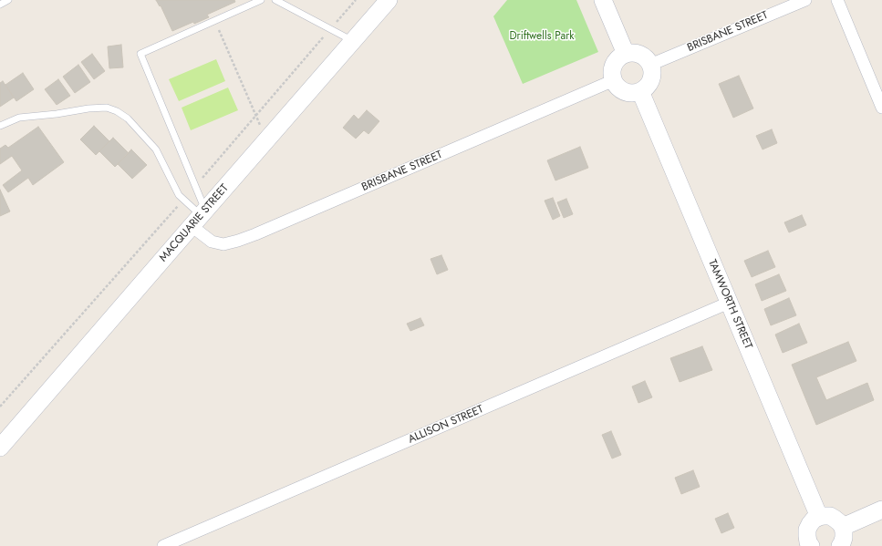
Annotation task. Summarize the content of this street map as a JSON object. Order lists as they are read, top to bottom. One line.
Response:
{"streets":{"street":["BRISBANE STREET","MACQUARIE STREET","TAMWORTH STREET","ALLISON STREET"]},"crossings":[["BRISBANE STREET","MACQUARIE STREET"],["BRISBANE STREET","TAMWORTH STREET"],["TAMWORTH STREET","ALLISON STREET"]],"parks":["Driftwells Park"]}
